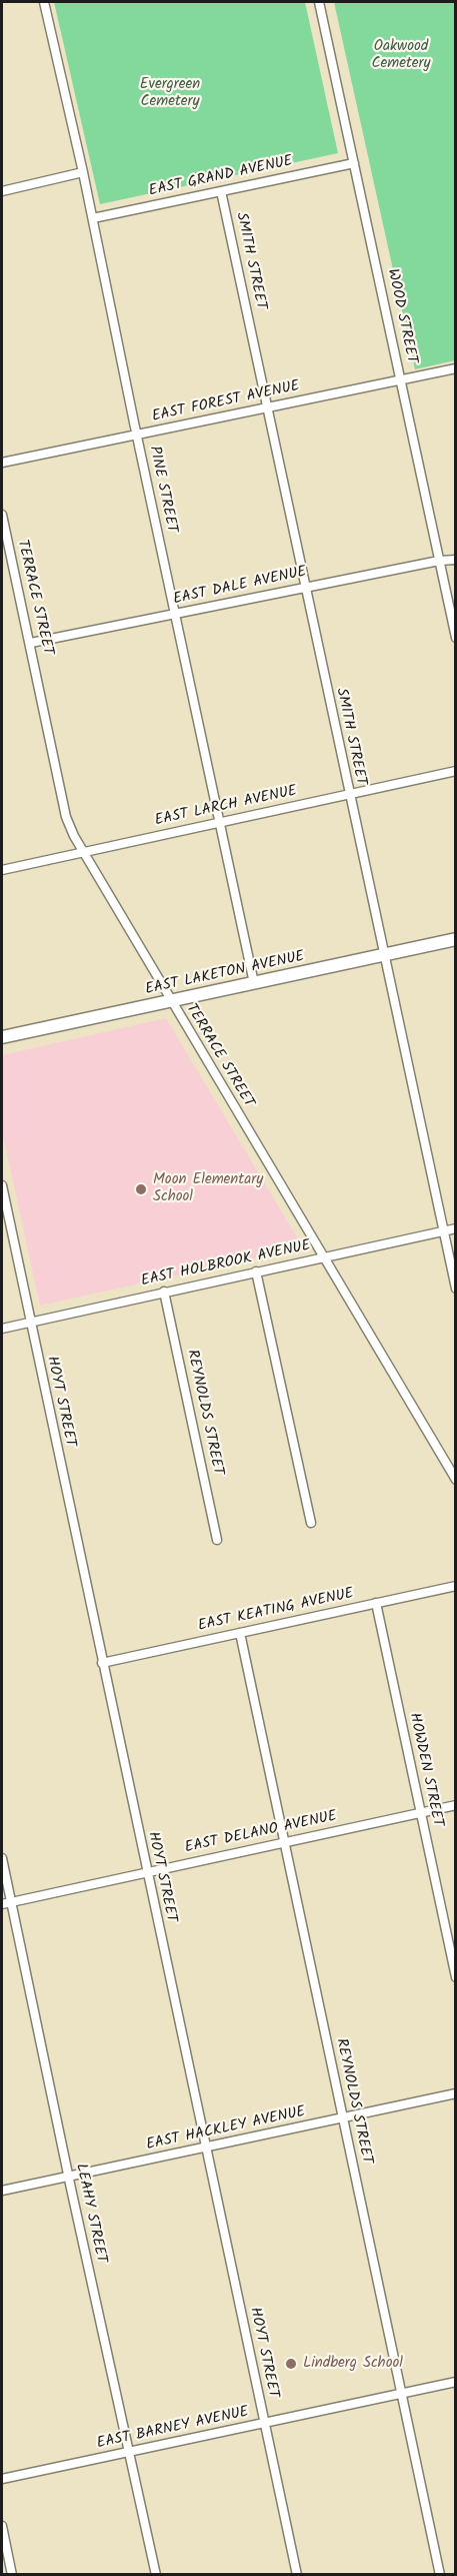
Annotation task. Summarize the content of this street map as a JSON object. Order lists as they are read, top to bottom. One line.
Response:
{"streets":{"main road":["EAST LAKETON AVENUE"],"street":["EAST GRAND AVENUE","SMITH STREET","WOOD STREET","EAST FOREST AVENUE","PINE STREET","EAST DALE AVENUE","TERRACE STREET","EAST LARCH AVENUE","EAST HOLBROOK AVENUE","HOYT STREET","REYNOLDS STREET","EAST KEATING AVENUE","HOWDEN STREET","EAST DELANO AVENUE","EAST HACKLEY AVENUE","LEAHY STREET","EAST BARNEY AVENUE"]},"crossings":[["EAST GRAND AVENUE","SMITH STREET"],["EAST GRAND AVENUE","WOOD STREET"],["EAST GRAND AVENUE","PINE STREET"],["SMITH STREET","EAST FOREST AVENUE"],["SMITH STREET","EAST DALE AVENUE"],["SMITH STREET","EAST LARCH AVENUE"],["SMITH STREET","EAST LAKETON AVENUE"],["SMITH STREET","EAST HOLBROOK AVENUE"],["WOOD STREET","EAST FOREST AVENUE"],["WOOD STREET","EAST DALE AVENUE"],["EAST FOREST AVENUE","PINE STREET"],["PINE STREET","EAST DALE AVENUE"],["PINE STREET","EAST LARCH AVENUE"],["PINE STREET","EAST LAKETON AVENUE"],["EAST DALE AVENUE","TERRACE STREET"],["TERRACE STREET","EAST LARCH AVENUE"],["TERRACE STREET","EAST LAKETON AVENUE"],["TERRACE STREET","EAST HOLBROOK AVENUE"],["EAST HOLBROOK AVENUE","HOYT STREET"],["EAST HOLBROOK AVENUE","REYNOLDS STREET"],["HOYT STREET","EAST KEATING AVENUE"],["HOYT STREET","EAST DELANO AVENUE"],["HOYT STREET","EAST HACKLEY AVENUE"],["HOYT STREET","EAST BARNEY AVENUE"],["REYNOLDS STREET","EAST KEATING AVENUE"],["REYNOLDS STREET","EAST DELANO AVENUE"],["REYNOLDS STREET","EAST HACKLEY AVENUE"],["REYNOLDS STREET","EAST BARNEY AVENUE"],["EAST KEATING AVENUE","HOWDEN STREET"],["HOWDEN STREET","EAST DELANO AVENUE"],["EAST DELANO AVENUE","LEAHY STREET"],["EAST HACKLEY AVENUE","LEAHY STREET"],["LEAHY STREET","EAST BARNEY AVENUE"]],"parks":["Oakwood Cemetery","Evergreen Cemetery"],"places":["Moon Elementary School","Lindberg School"]}
